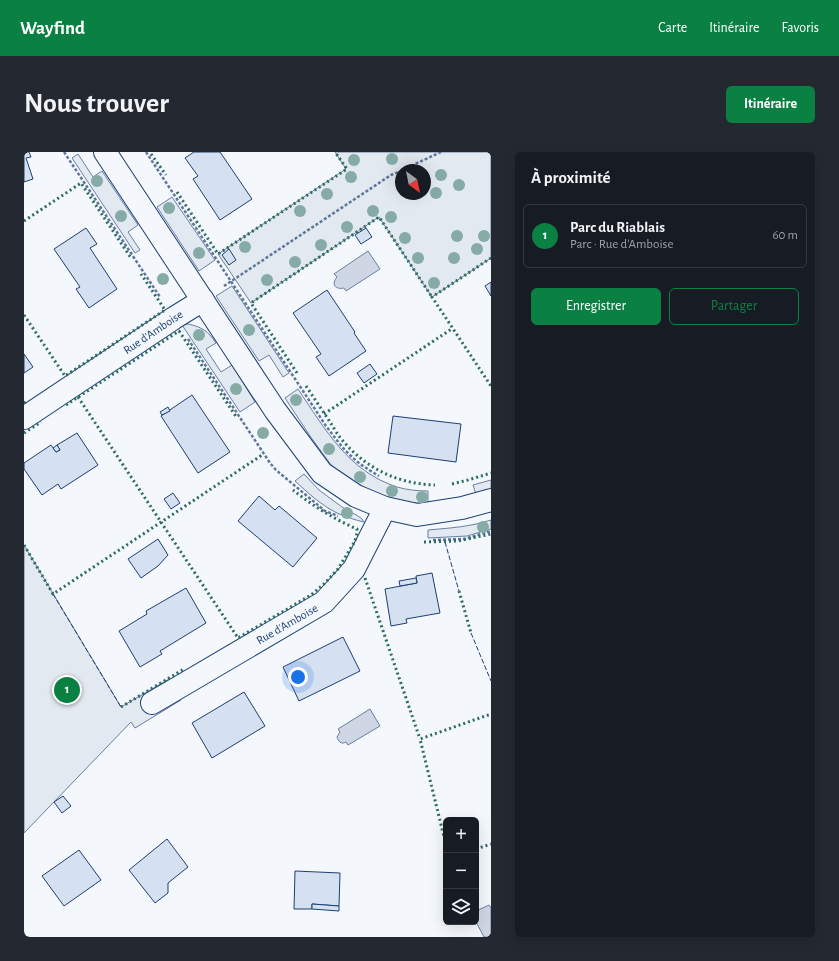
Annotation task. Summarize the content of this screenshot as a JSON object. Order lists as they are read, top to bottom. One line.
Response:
{"streets":{"street":["Rue d'Amboise"]},"north":"bottom right","page":{"header":"Wayfind","nav":["Carte","Itinéraire","Favoris"],"buttons":["Itinéraire",["Enregistrer","Partager"]],"title":"Nous trouver","heading":"À proximité","list":[{"mark":"1","name":"Parc du Riablais","note":"Parc · Rue d'Amboise","value":"60 m"}],"pins":"1","map_buttons":["+","−"]}}
